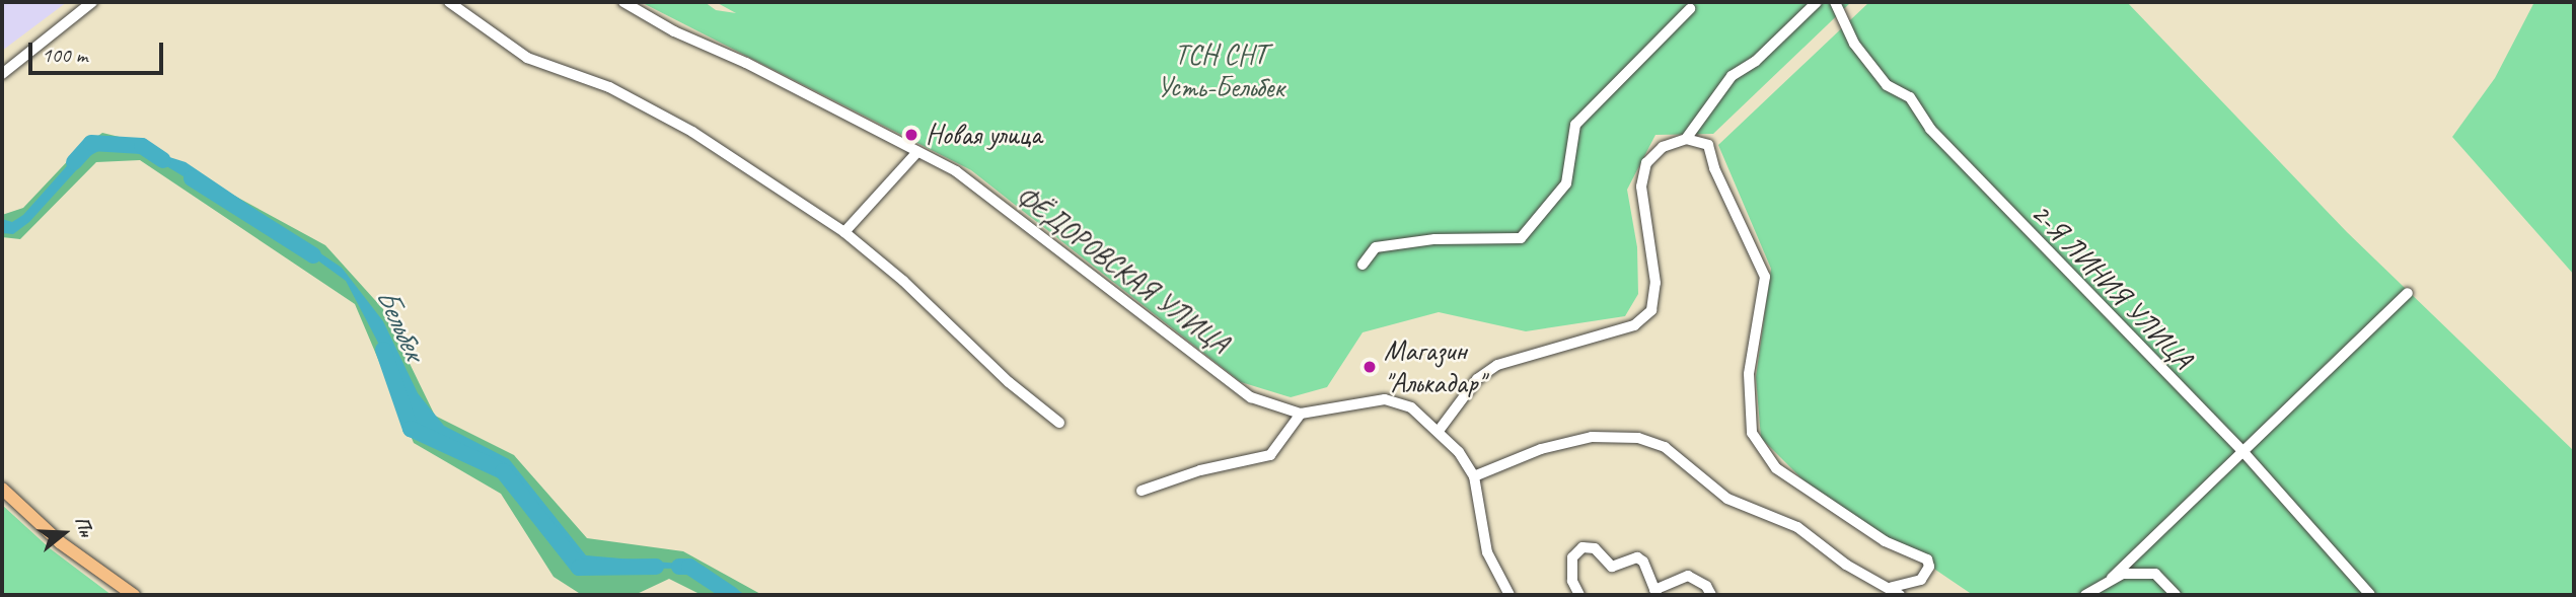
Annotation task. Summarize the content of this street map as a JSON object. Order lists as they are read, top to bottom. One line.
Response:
{"streets":{"street":["ФЁДОРОВСКАЯ УЛИЦА","2-Я ЛИНИЯ УЛИЦА"]},"water":["Бельбек"],"parks":["ТСН СНТ Усть-Бельбек"],"places":["Новая улица","Магазин \"Алькадар\""],"scale_bar":"100 m","north":"right"}
